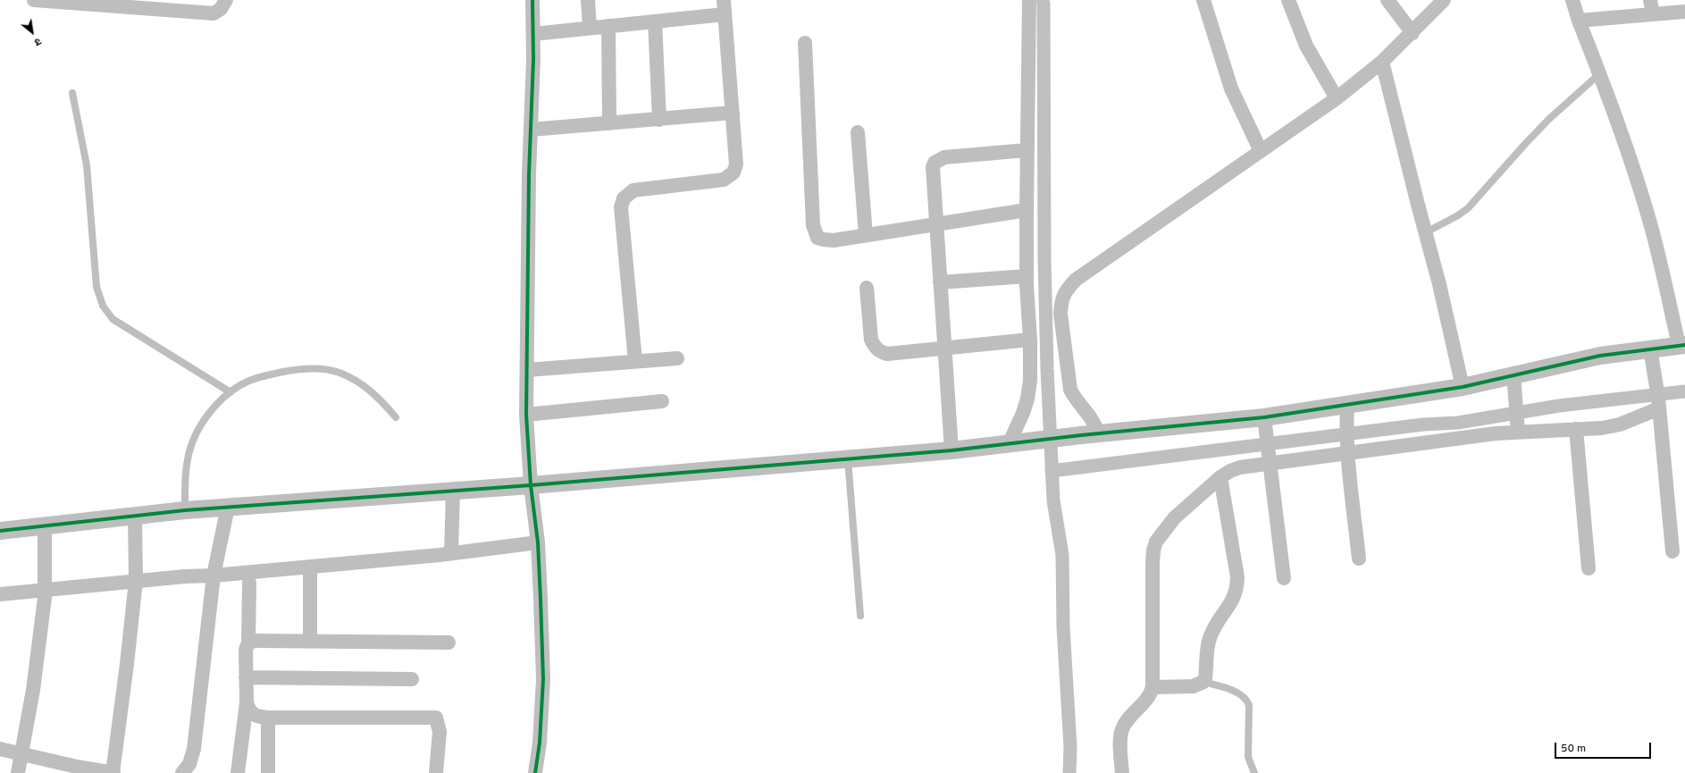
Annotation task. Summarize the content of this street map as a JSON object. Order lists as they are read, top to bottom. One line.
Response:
{"scale_bar":"50 m","north":"bottom right"}
